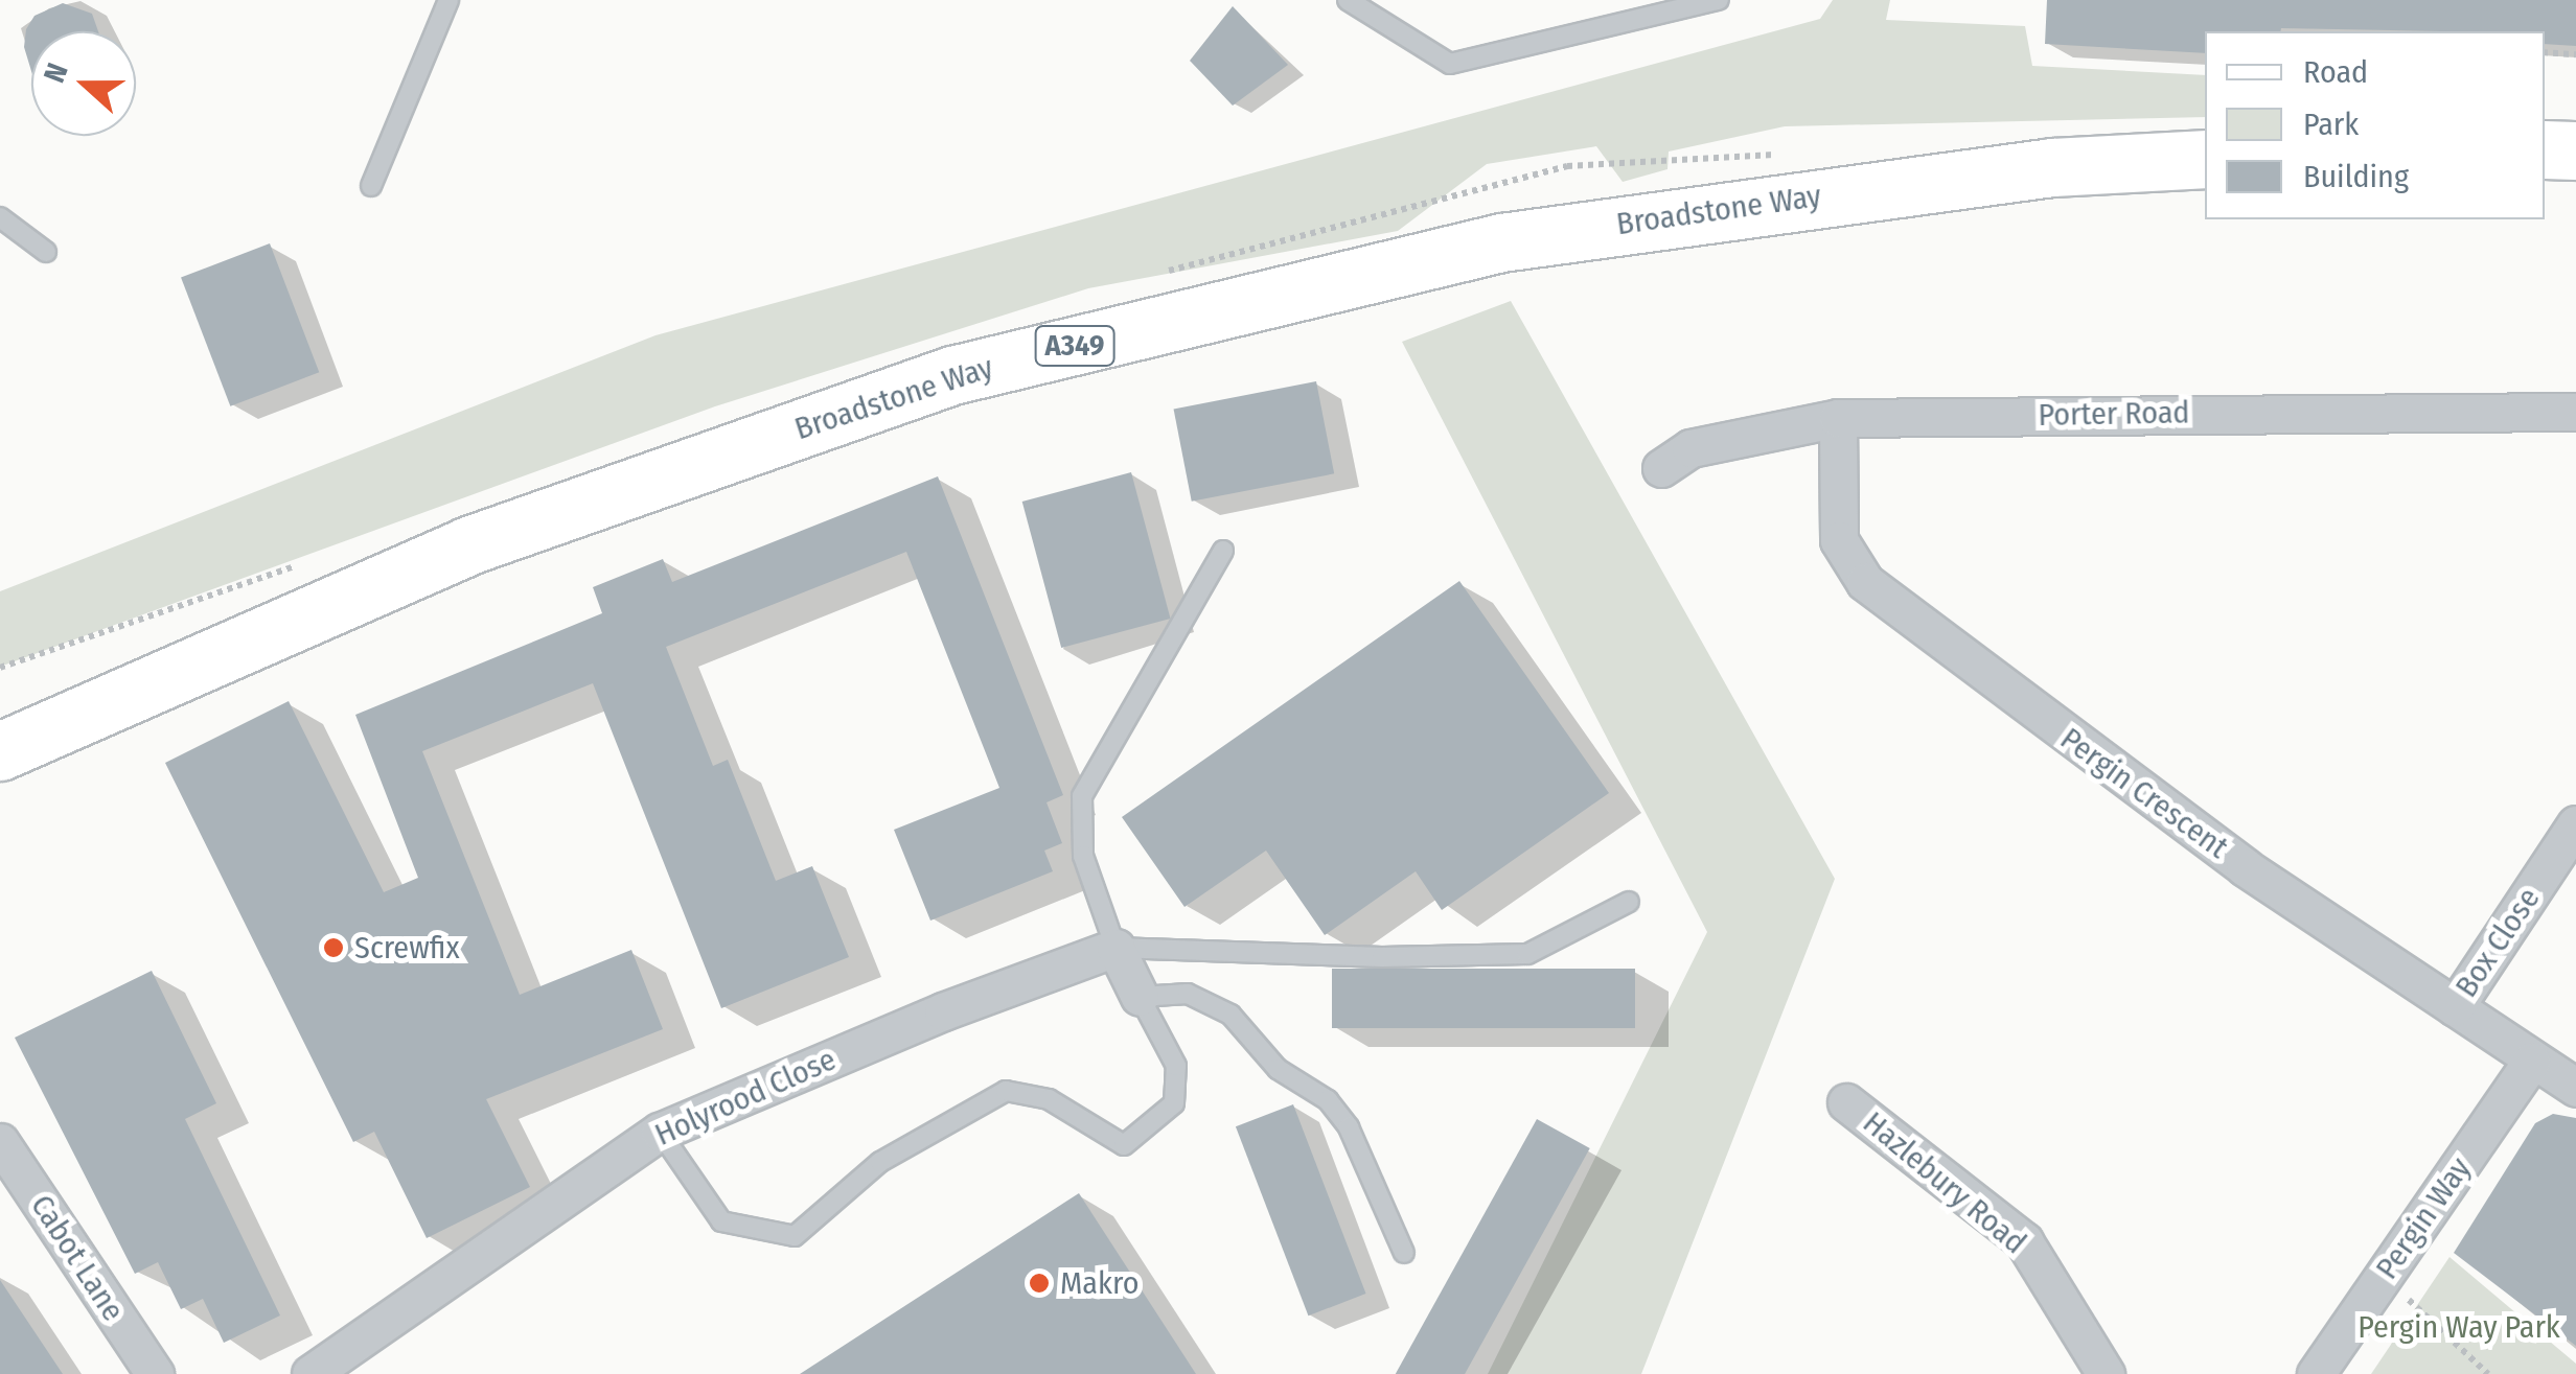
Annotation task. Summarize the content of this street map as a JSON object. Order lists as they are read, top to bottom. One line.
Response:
{"streets":{"main road":["Broadstone Way","A349"],"street":["Porter Road","Pergin Crescent","Box Close","Holyrood Close","Hazlebury Road","Pergin Way","Cabot Lane"]},"crossings":[["Porter Road","Pergin Crescent"],["Pergin Crescent","Box Close"],["Pergin Crescent","Pergin Way"]],"parks":["Pergin Way Park"],"places":["Screwfix","Makro"],"legend":["Road","Park","Building"],"north":"left"}
